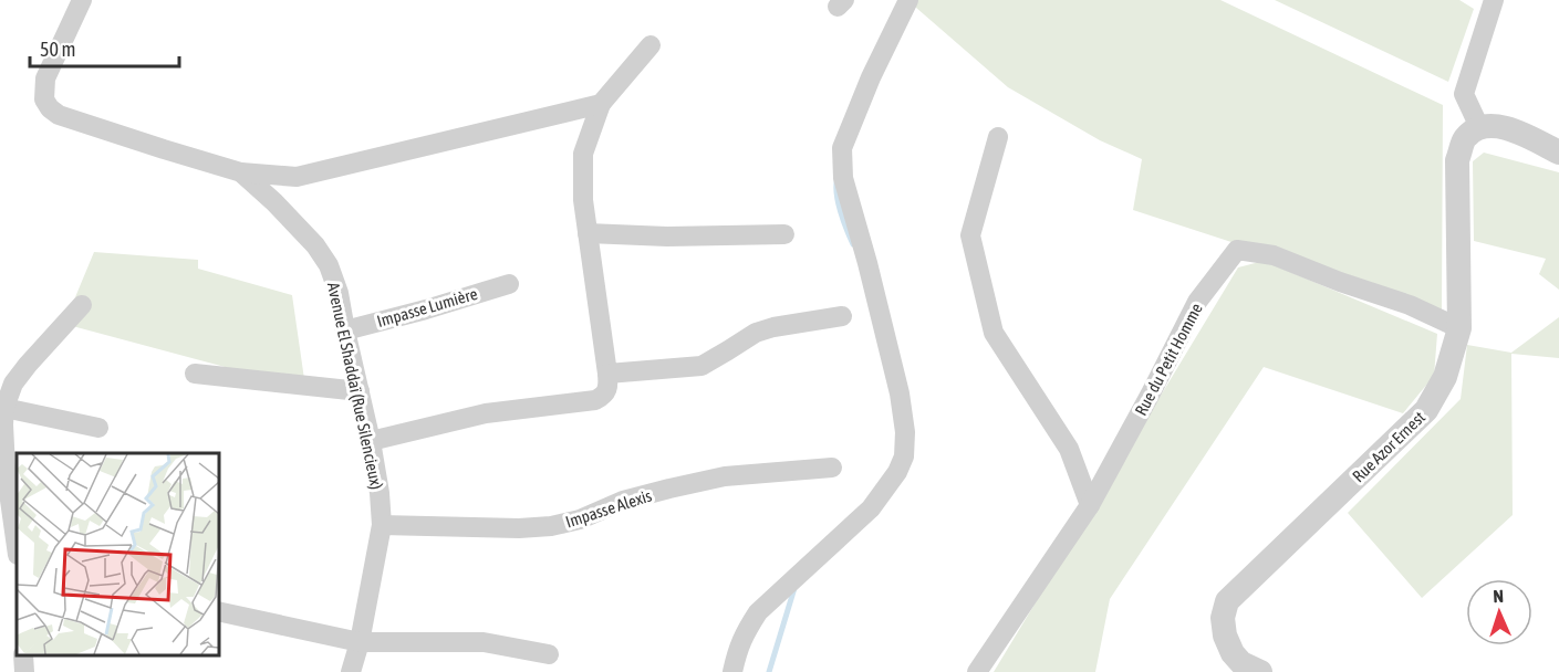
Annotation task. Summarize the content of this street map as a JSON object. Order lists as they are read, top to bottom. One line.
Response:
{"streets":{"street":["Impasse Lumière","Rue du Petit Homme","Avenue El Shaddaï (Rue Silencieux)","Rue Azor Ernest","Impasse Alexis"]},"crossings":[["Impasse Lumière","Avenue El Shaddaï (Rue Silencieux)"],["Rue du Petit Homme","Rue Azor Ernest"],["Avenue El Shaddaï (Rue Silencieux)","Impasse Alexis"]],"scale_bar":"50 m","north":"top"}
